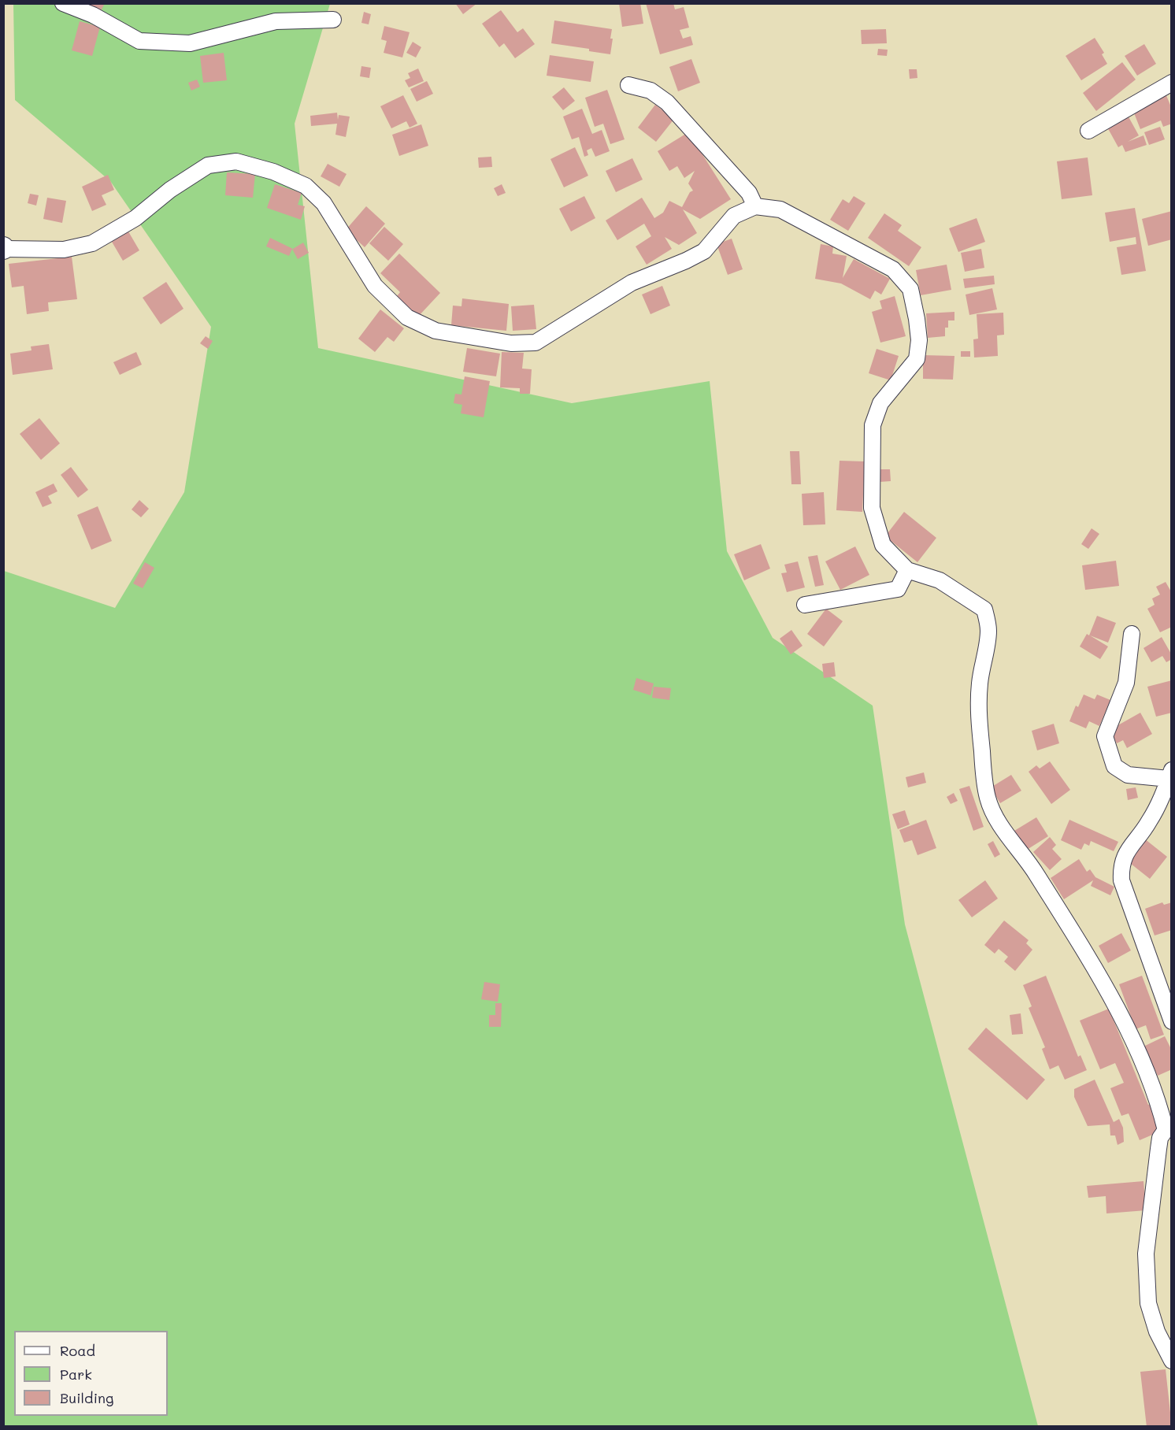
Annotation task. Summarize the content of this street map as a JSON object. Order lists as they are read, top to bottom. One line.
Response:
{"legend":["Road","Park","Building"]}
